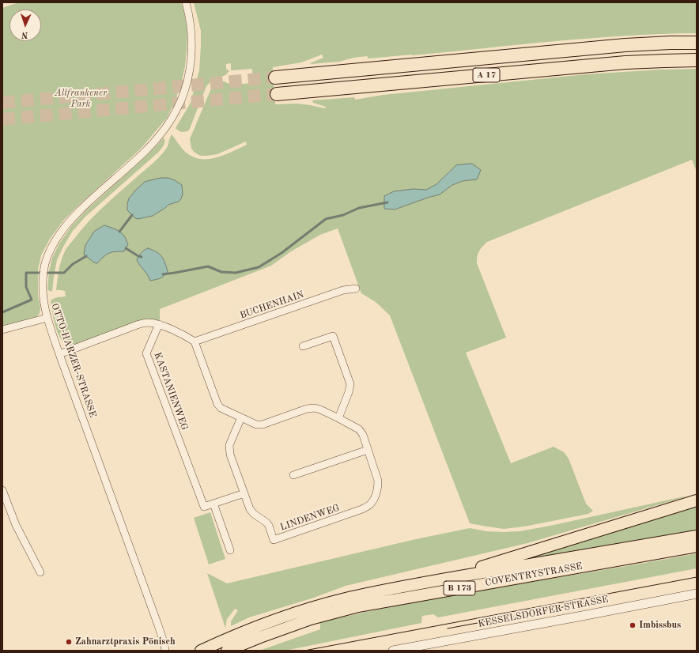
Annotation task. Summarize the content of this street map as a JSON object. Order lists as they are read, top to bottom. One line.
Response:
{"streets":{"highway":["A 17","COVENTRYSTRASSE","B 173"],"street":["BUCHENHAIN","OTTO-HARZER-STRASSE","KASTANIENWEG","LINDENWEG","KESSELSDORFER STRASSE"]},"parks":["Altfrankener Park"],"places":["Imbissbus","Zahnarztpraxis Pönisch"],"north":"bottom"}
